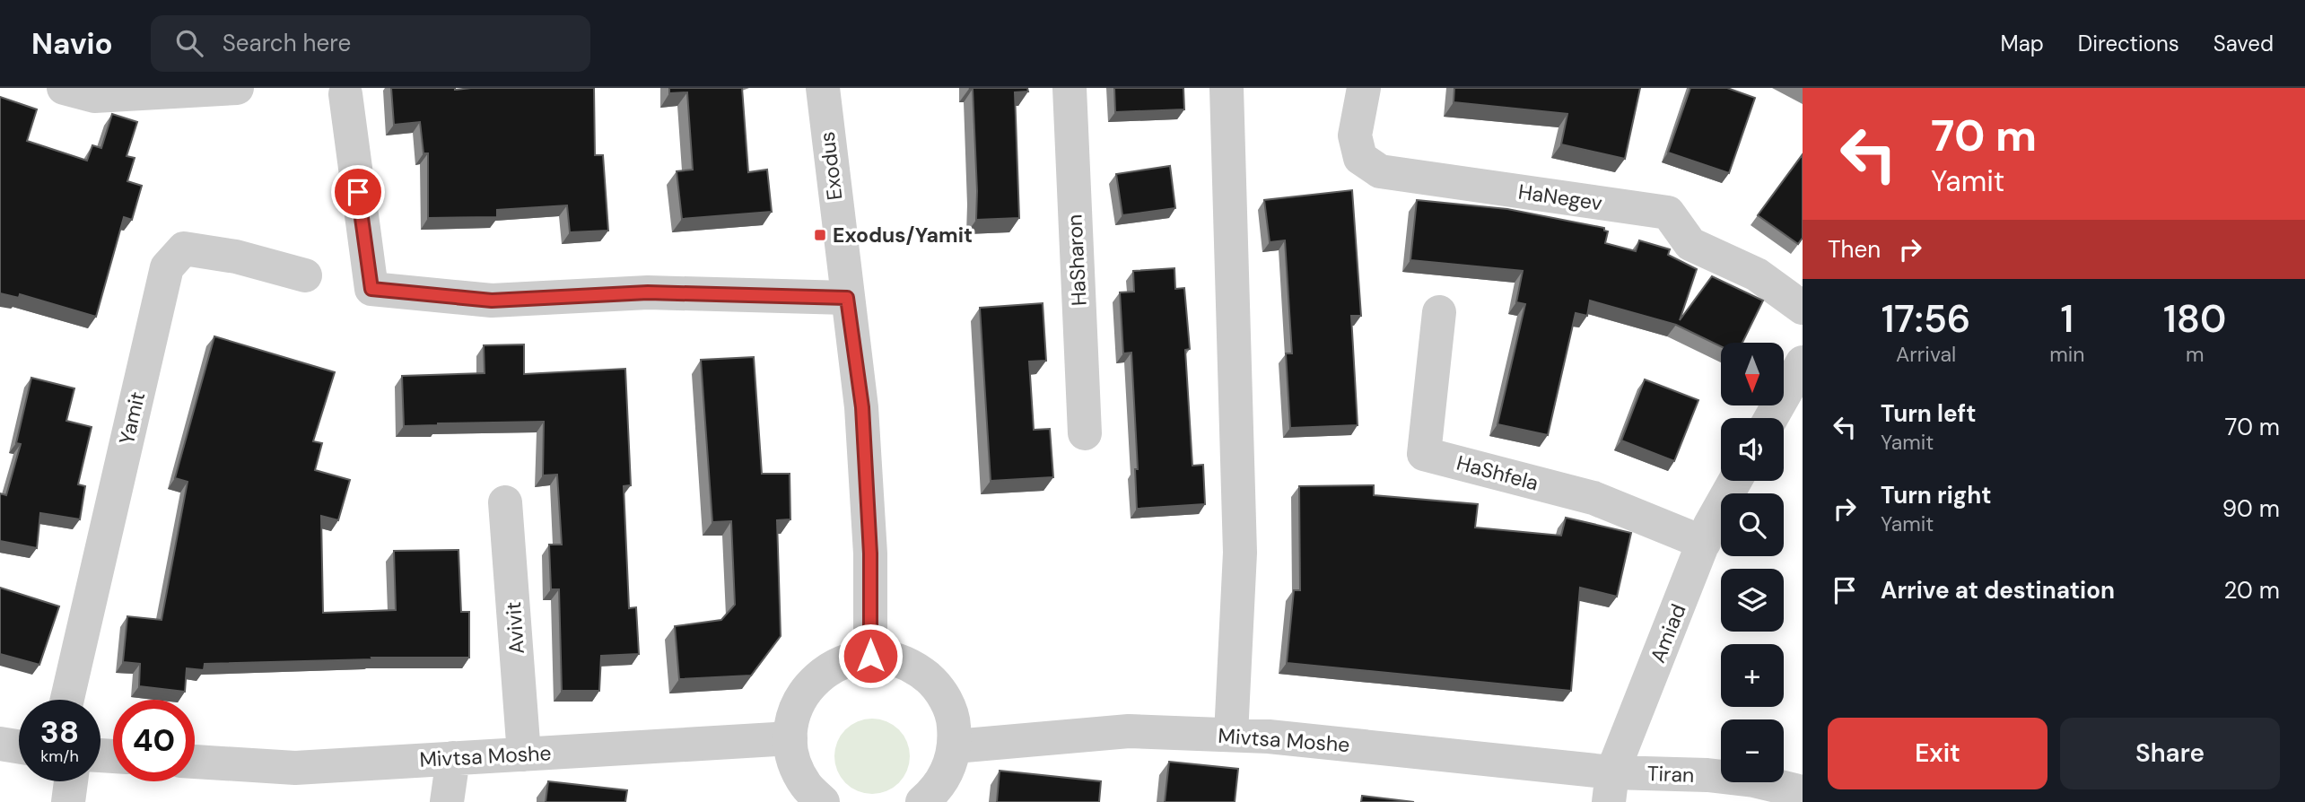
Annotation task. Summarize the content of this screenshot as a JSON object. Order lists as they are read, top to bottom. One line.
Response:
{"streets":{"street":["Exodus","HaNegev","HaSharon","Yamit","HaShfela","Avivit","Amiad","Mivtsa Moshe","Tiran"]},"crossings":[["HaShfela","Amiad"],["Avivit","Mivtsa Moshe"],["Amiad","Mivtsa Moshe"],["Amiad","Tiran"],["Mivtsa Moshe","Tiran"]],"places":{"transit":["Exodus/Yamit"]},"north":"bottom","page":{"header":"Navio","search":"Search here","nav":["Map","Directions","Saved"],"turn":["70 m","Yamit"],"then":"Then","eta":["17:56","Arrival","1","min","180","m"],"map_buttons":["+","−"],"list":[{"name":"Turn left","note":"Yamit","value":"70 m"},{"name":"Turn right","note":"Yamit","value":"90 m"},{"name":"Arrive at destination","value":"20 m"}],"speed":"38 km/h","limit":"40","buttons":["Exit","Share"]}}
